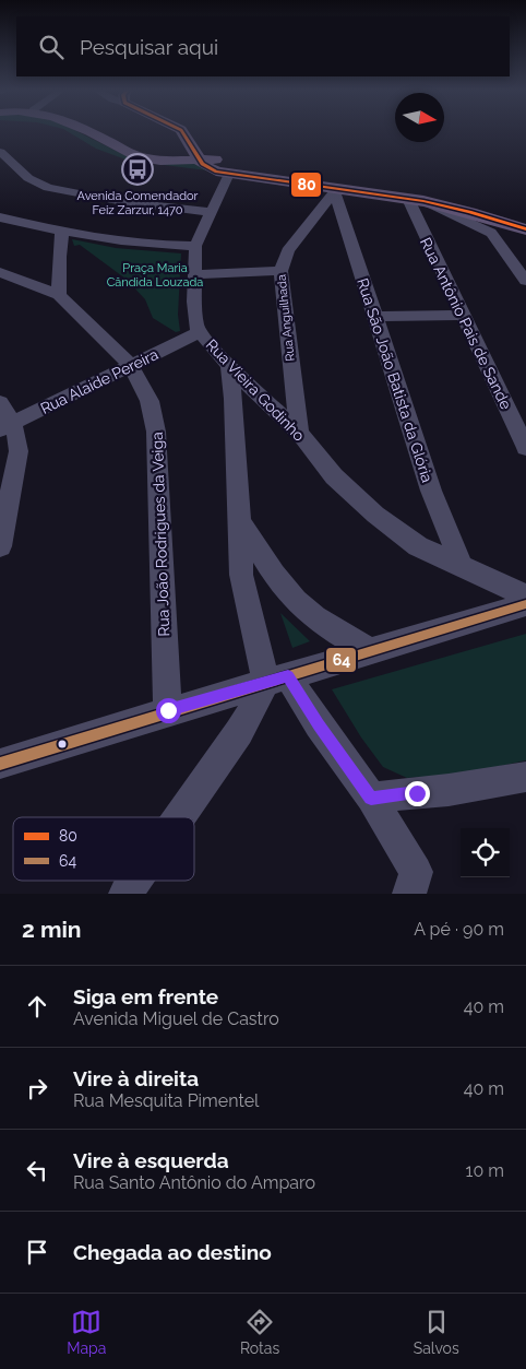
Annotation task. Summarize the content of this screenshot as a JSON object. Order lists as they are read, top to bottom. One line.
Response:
{"streets":{"street":["Rua Anguilhada","Rua Antônio Pais de Sande","Rua São João Batista da Glória","Rua Alaide Pereira","Rua Vieira Godinho","Rua João Rodrigues da Veiga"]},"crossings":[["Rua Anguilhada","Rua São João Batista da Glória"],["Rua Anguilhada","Rua Vieira Godinho"],["Rua São João Batista da Glória","Rua Vieira Godinho"],["Rua Alaide Pereira","Rua Vieira Godinho"],["Rua Alaide Pereira","Rua João Rodrigues da Veiga"]],"parks":["Praça Maria Cândida Louzada"],"places":{"bus stop":["Avenida Comendador Feiz Zarzur, 1470"]},"lines":["transit line 80","transit line 64"],"legend":["80","64"],"north":"right","page":{"search":"Pesquisar aqui","heading":["2 min","A pé · 90 m"],"list":[["Siga em frente","Avenida Miguel de Castro","40 m"],["Vire à direita","Rua Mesquita Pimentel","40 m"],["Vire à esquerda","Rua Santo Antônio do Amparo","10 m"],"Chegada ao destino"],"nav":["Mapa","Rotas","Salvos"]}}
